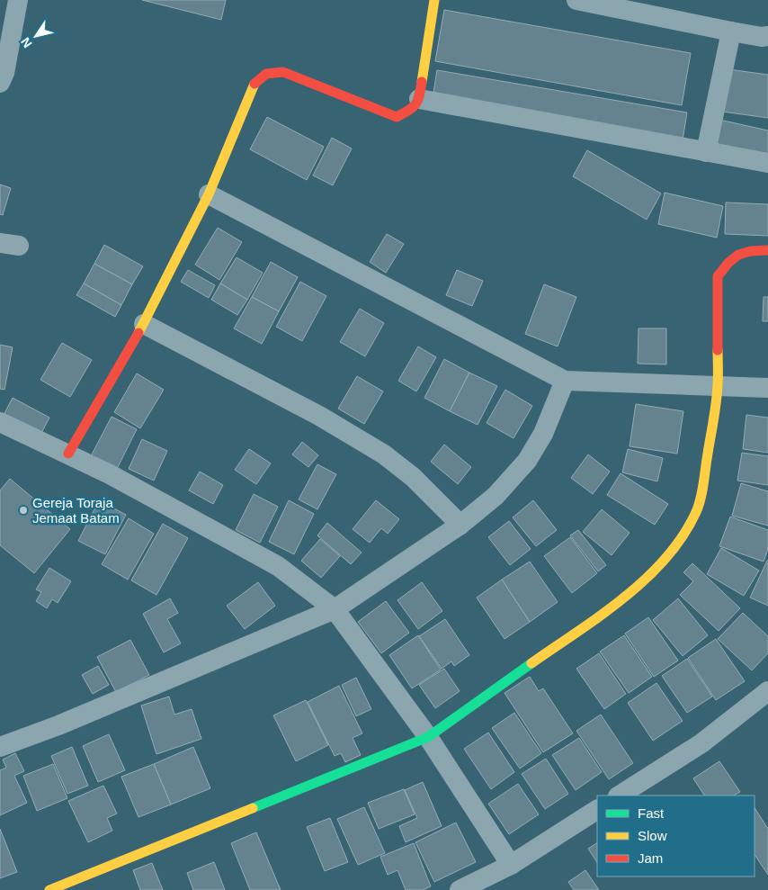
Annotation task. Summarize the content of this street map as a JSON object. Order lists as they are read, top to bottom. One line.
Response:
{"places":["Gereja Toraja Jemaat Batam"],"legend":["Fast","Slow","Jam"],"north":"bottom left"}
